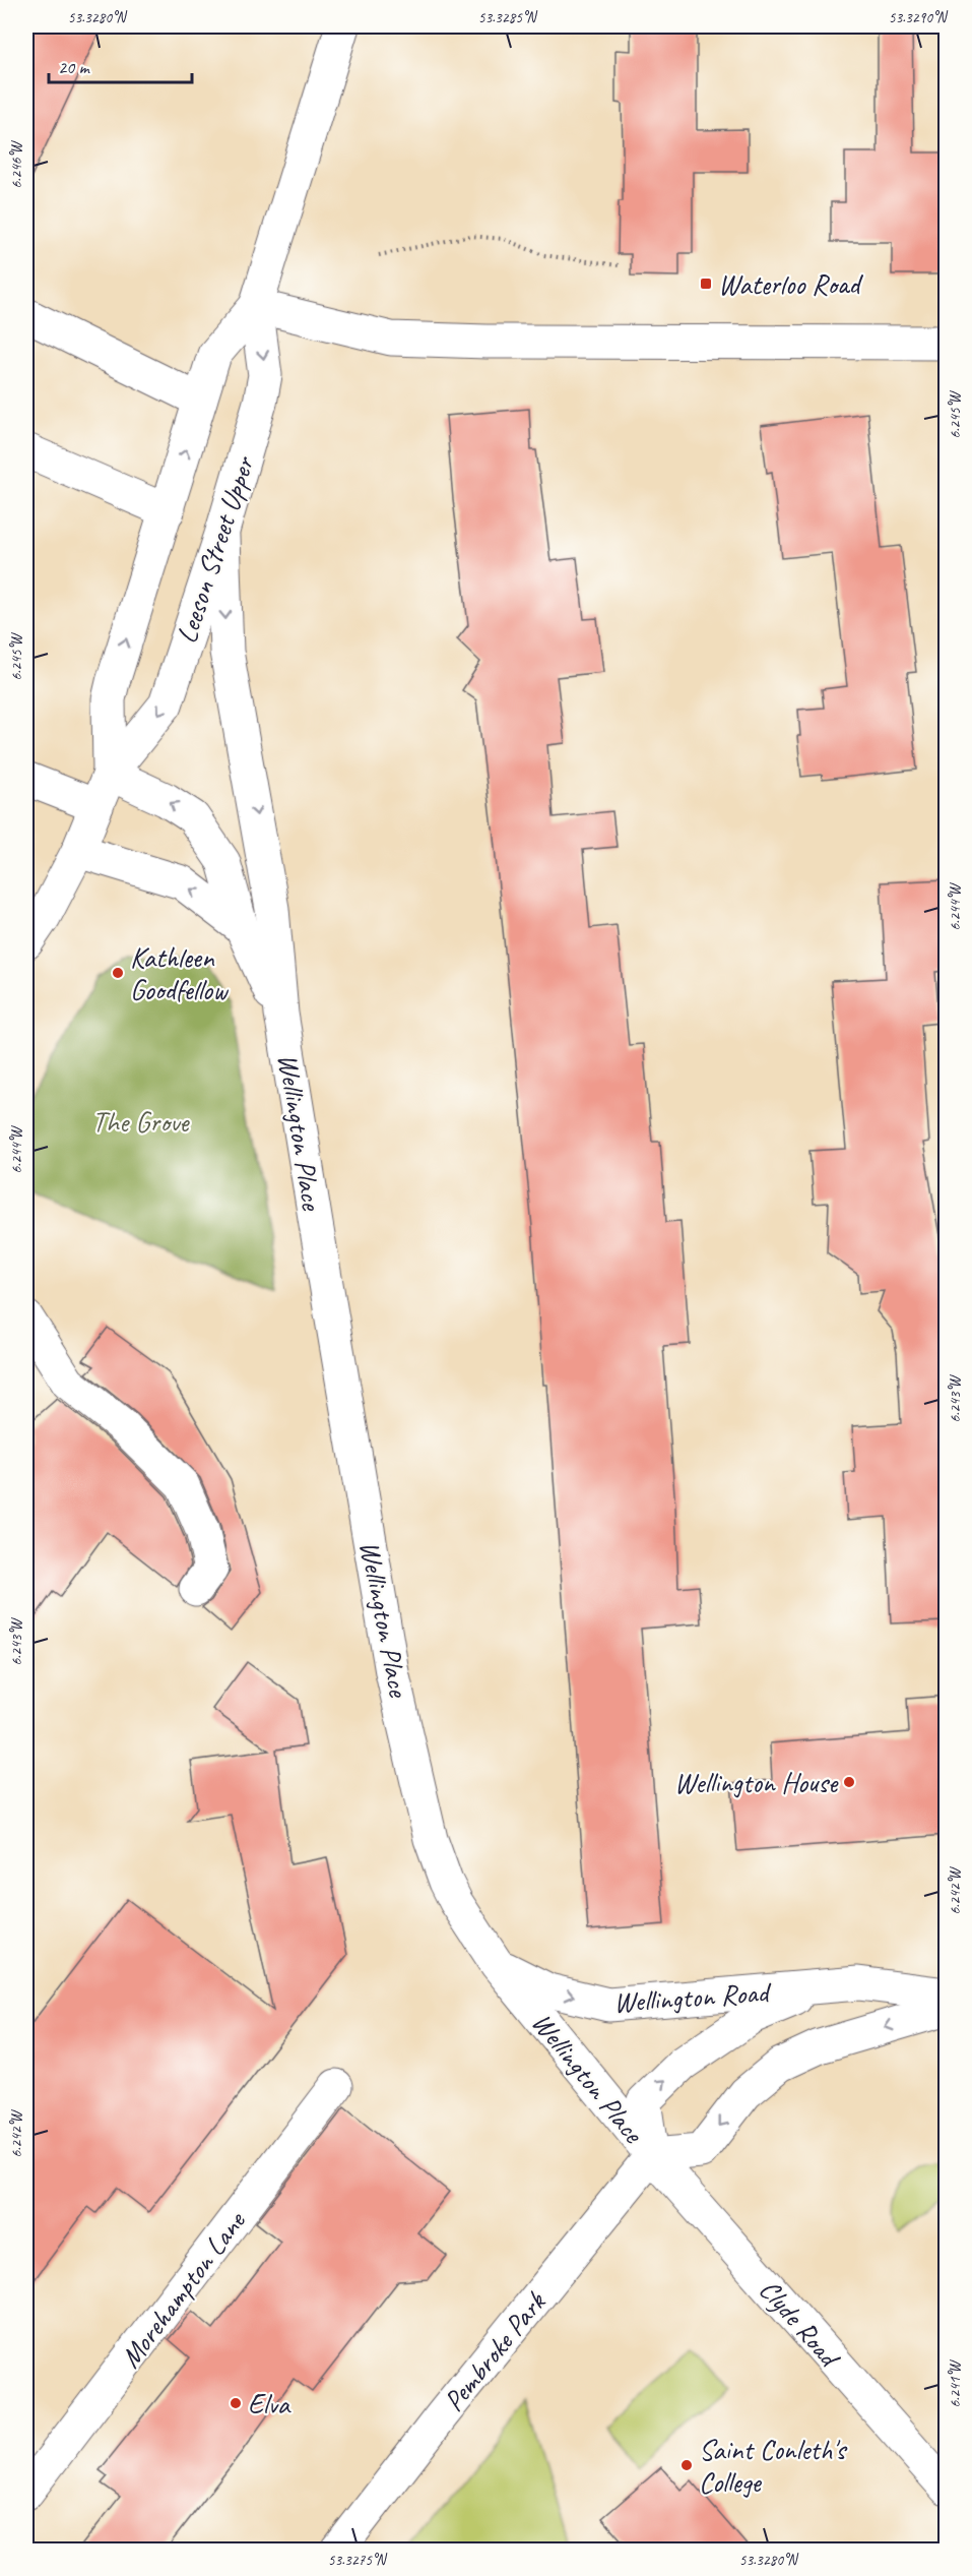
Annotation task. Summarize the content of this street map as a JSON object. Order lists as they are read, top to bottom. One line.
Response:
{"streets":{"street":["Leeson Street Upper","Wellington Place","Wellington Road","Morehampton Lane","Clyde Road","Pembroke Park"]},"crossings":[["Leeson Street Upper","Wellington Place"],["Wellington Place","Wellington Road"],["Wellington Place","Clyde Road"],["Wellington Place","Pembroke Park"],["Wellington Road","Clyde Road"],["Wellington Road","Pembroke Park"],["Clyde Road","Pembroke Park"]],"parks":["The Grove"],"places":{"transit":["Waterloo Road"],"other":["Kathleen Goodfellow","Wellington House","Elva","Saint Conleth's College"]},"scale_bar":"20 m","coordinates":["53.3280°N","53.3285°N","53.3290°N","6.246°W","6.245°W","6.244°W","6.243°W","6.242°W","6.241°W","53.3275°N"]}
